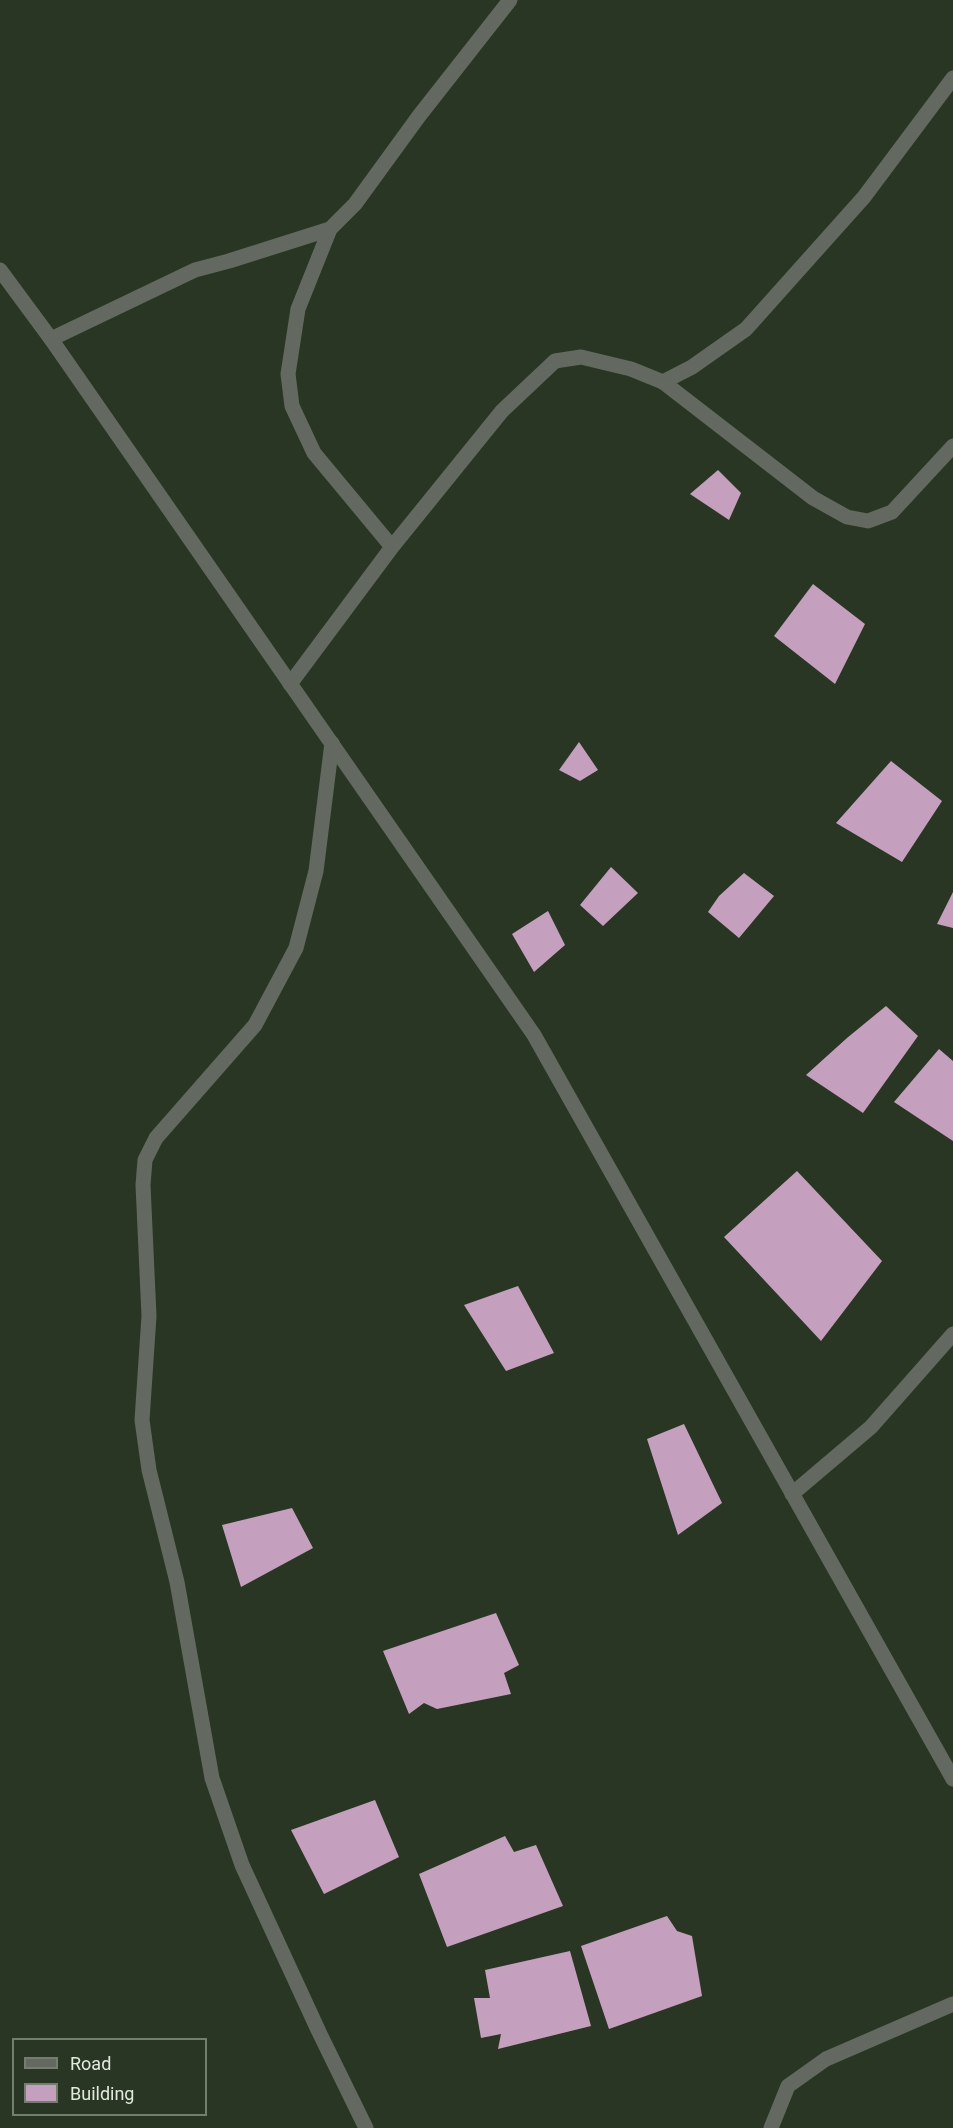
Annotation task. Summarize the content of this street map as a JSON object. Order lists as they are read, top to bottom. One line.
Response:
{"legend":["Road","Building"]}
